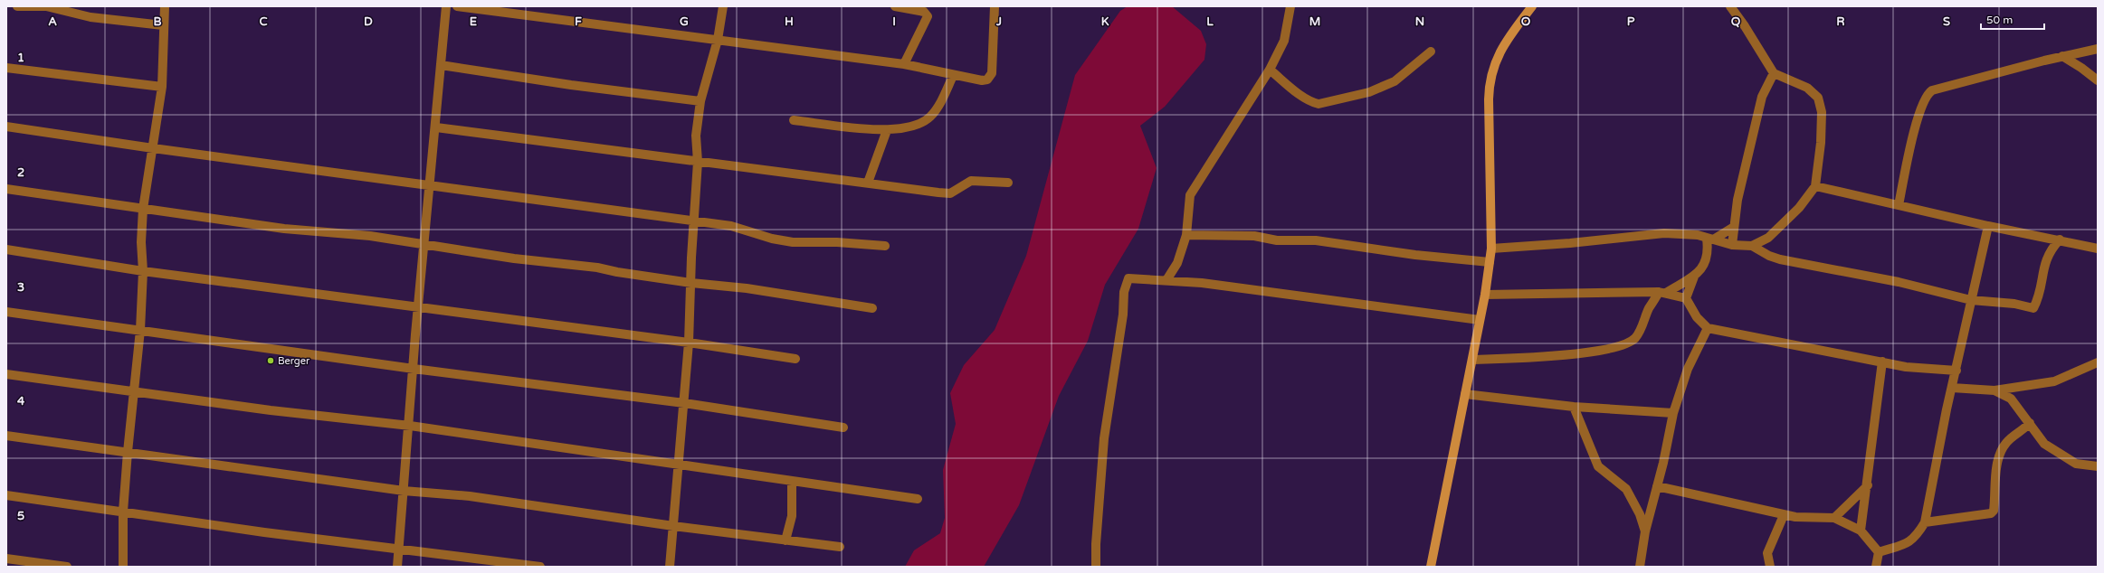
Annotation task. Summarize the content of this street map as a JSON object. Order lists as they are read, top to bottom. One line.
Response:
{"places":["Berger"],"scale_bar":"50 m","grid":{"columns":["A","B","C","D","E","F","G","H","I","J","K","L","M","N","O","P","Q","R","S"],"rows":["1","2","3","4","5"]}}
